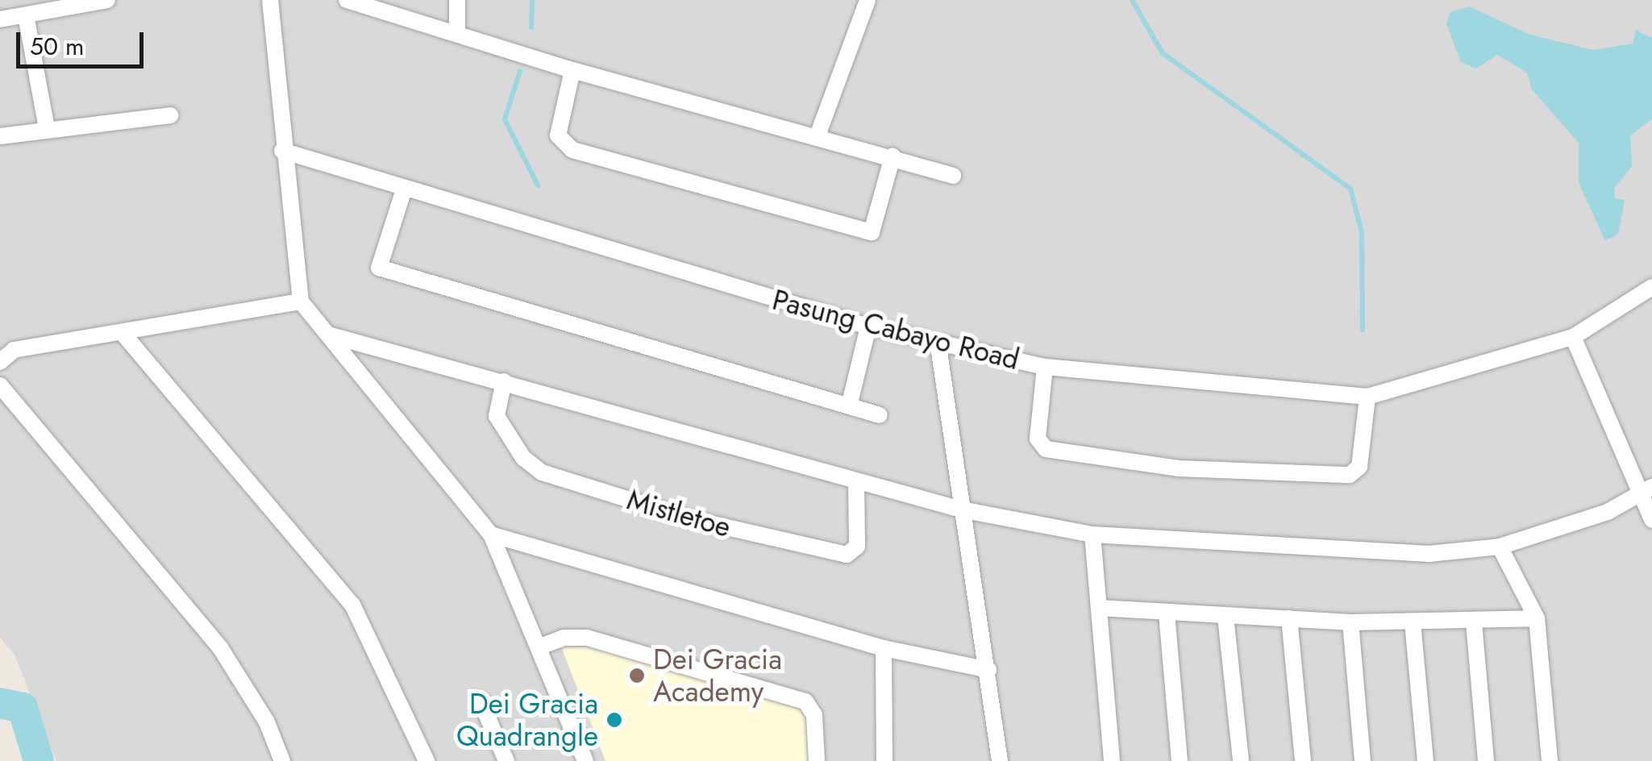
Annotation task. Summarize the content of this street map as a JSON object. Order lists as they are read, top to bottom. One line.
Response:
{"streets":{"street":["Pasung Cabayo Road","Mistletoe"]},"places":["Dei Gracia Academy","Dei Gracia Quadrangle"],"scale_bar":"50 m"}
